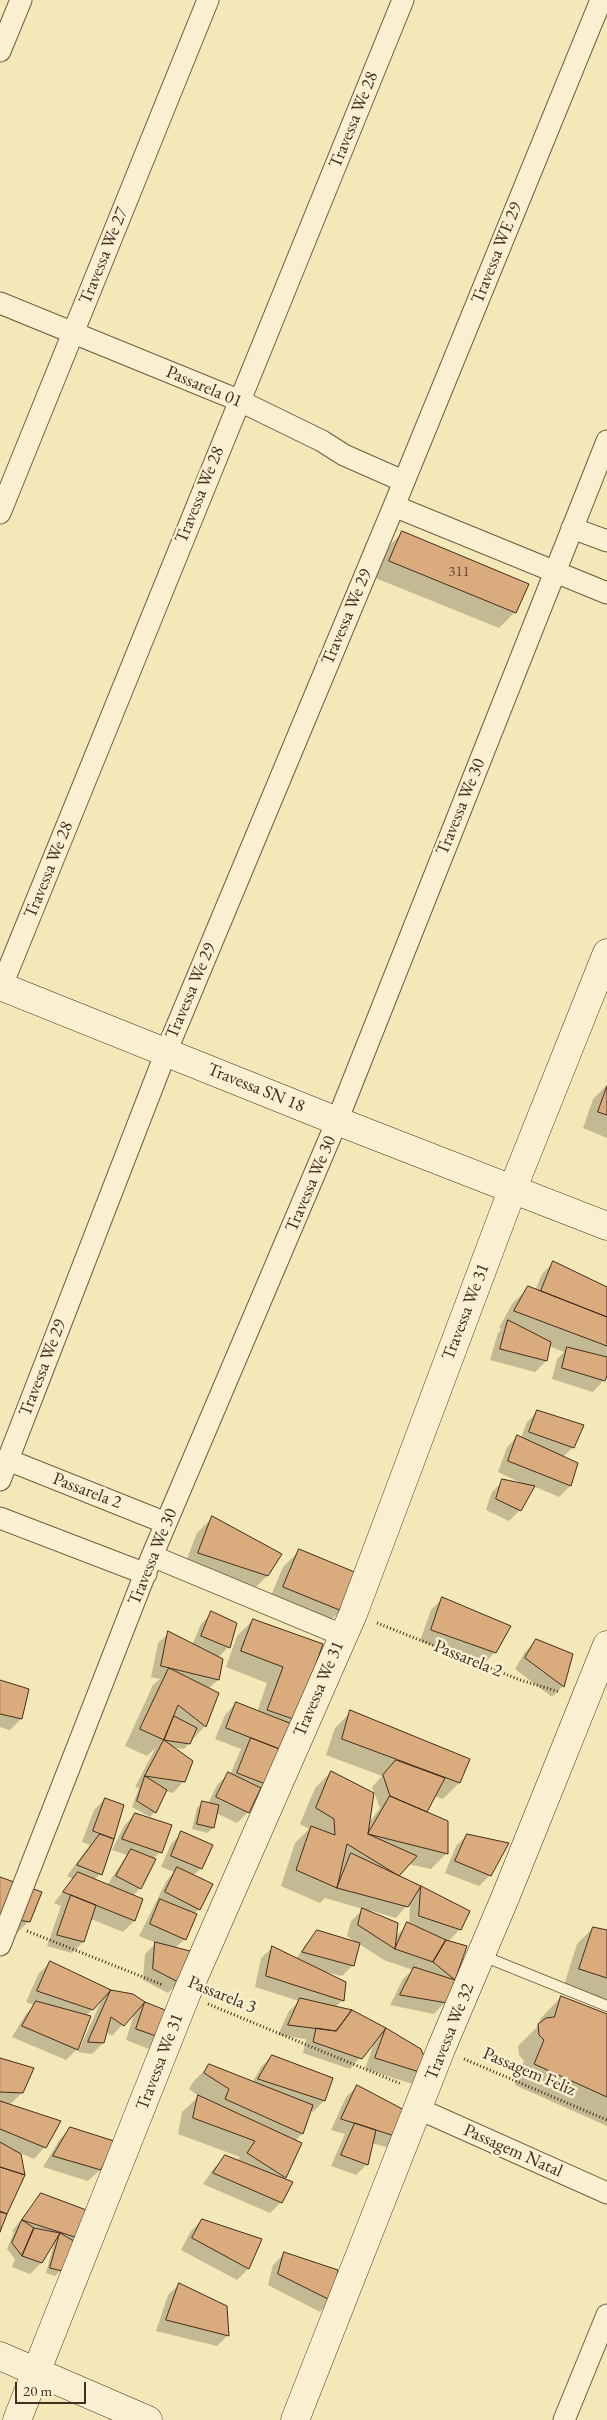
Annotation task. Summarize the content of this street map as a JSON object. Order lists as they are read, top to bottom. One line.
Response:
{"streets":{"main road":["Travessa SN 18","Travessa We 31","Travessa We 32"],"street":["Travessa We 28","Travessa WE 29","Travessa We 27","Passarela 01","Travessa We 29","Travessa We 30","Passarela 2","Passagem Natal"],"path":["Passarela 3","Passagem Feliz"]},"crossings":[["Travessa We 28","Passarela 01"],["Travessa We 28","Travessa SN 18"],["Travessa WE 29","Passarela 01"],["Travessa WE 29","Travessa We 29"],["Travessa We 27","Passarela 01"],["Travessa We 29","Travessa SN 18"],["Travessa We 29","Passarela 2"],["Travessa We 30","Travessa SN 18"],["Travessa We 30","Passarela 2"],["Travessa We 30","Passarela 3"],["Travessa SN 18","Travessa We 31"],["Travessa We 31","Passarela 2"],["Travessa We 31","Passarela 3"],["Passarela 2","Travessa We 32"],["Passarela 3","Travessa We 32"],["Passarela 3","Passagem Natal"],["Travessa We 32","Passagem Feliz"],["Travessa We 32","Passagem Natal"]],"house_numbers":["311"],"scale_bar":"20 m"}
